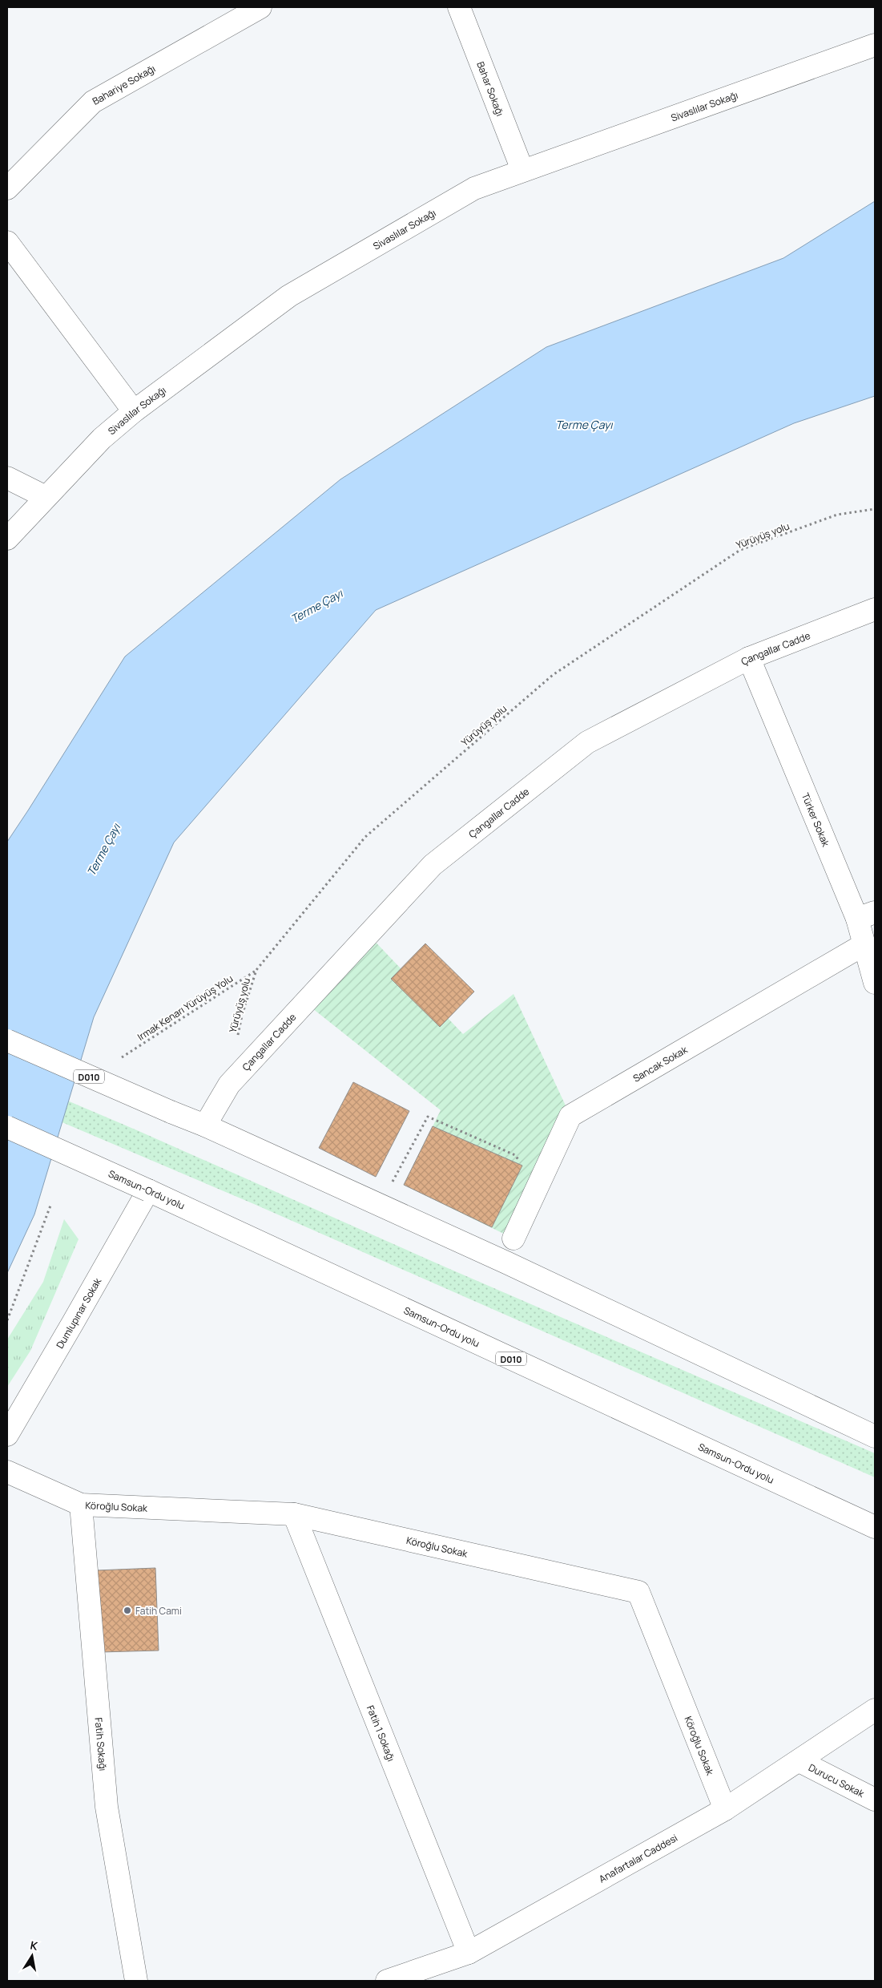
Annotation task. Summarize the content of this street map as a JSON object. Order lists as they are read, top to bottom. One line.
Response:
{"streets":{"main road":["Bahariye Sokağı","Bahar Sokağı","Sivaslılar Sokağı","Çangallar Cadde","Türker Sokak","Sancak Sokak","D010","Samsun-Ordu yolu","Dumlupınar Sokak","Köroğlu Sokak","Fatih 1 Sokağı","Fatih Sokağı","Durucu Sokak","Anafartalar Caddesi"],"path":["Yürüyüş yolu","Irmak Kenarı Yürüyüş Yolu"]},"crossings":[["Bahar Sokağı","Sivaslılar Sokağı"],["Yürüyüş yolu","Irmak Kenarı Yürüyüş Yolu"],["Çangallar Cadde","Türker Sokak"],["Çangallar Cadde","D010"],["Türker Sokak","Sancak Sokak"],["Samsun-Ordu yolu","Dumlupınar Sokak"],["Köroğlu Sokak","Fatih 1 Sokağı"],["Köroğlu Sokak","Fatih Sokağı"],["Köroğlu Sokak","Anafartalar Caddesi"],["Fatih 1 Sokağı","Anafartalar Caddesi"],["Durucu Sokak","Anafartalar Caddesi"]],"water":["Terme Çayı"],"places":["Fatih Cami"],"north":"top"}
